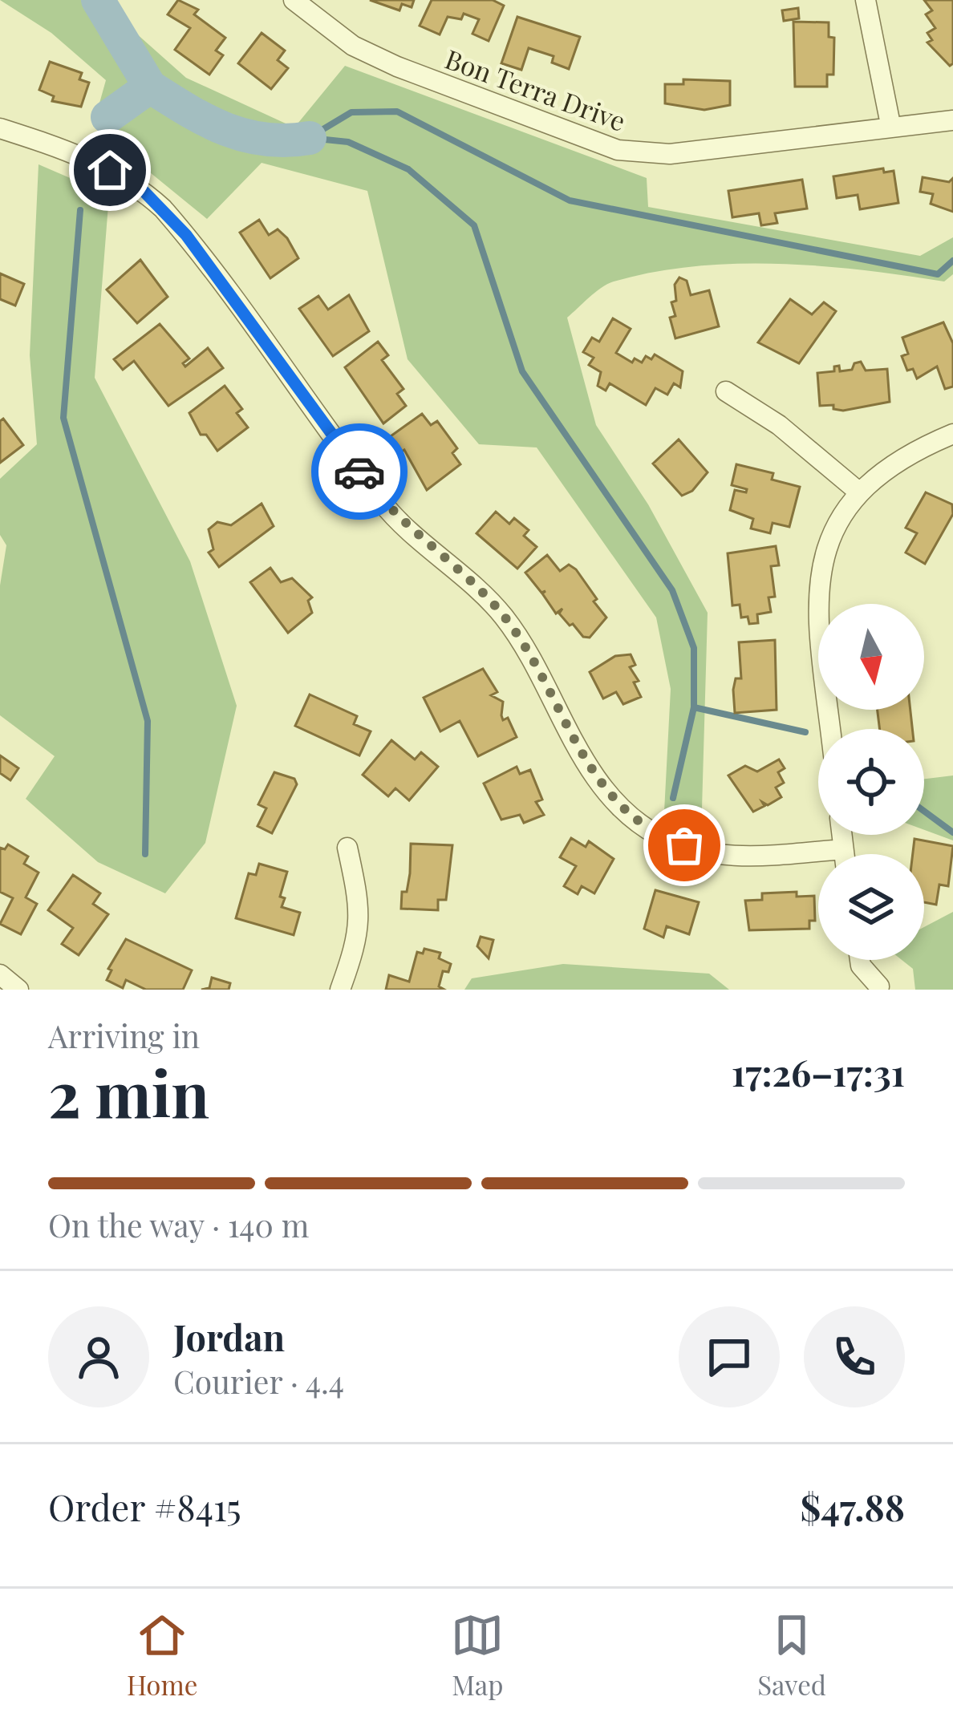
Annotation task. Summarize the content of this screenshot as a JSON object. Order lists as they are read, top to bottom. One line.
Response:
{"streets":{"street":["Bon Terra Drive"]},"north":"bottom","page":{"heading":["2 min","Arriving in","17:26–17:31"],"panel":["Jordan","Courier · 4.4","Order #8415","$47.88"],"bar":"On the way · 140 m","tabs":["Home","Map","Saved"]}}
